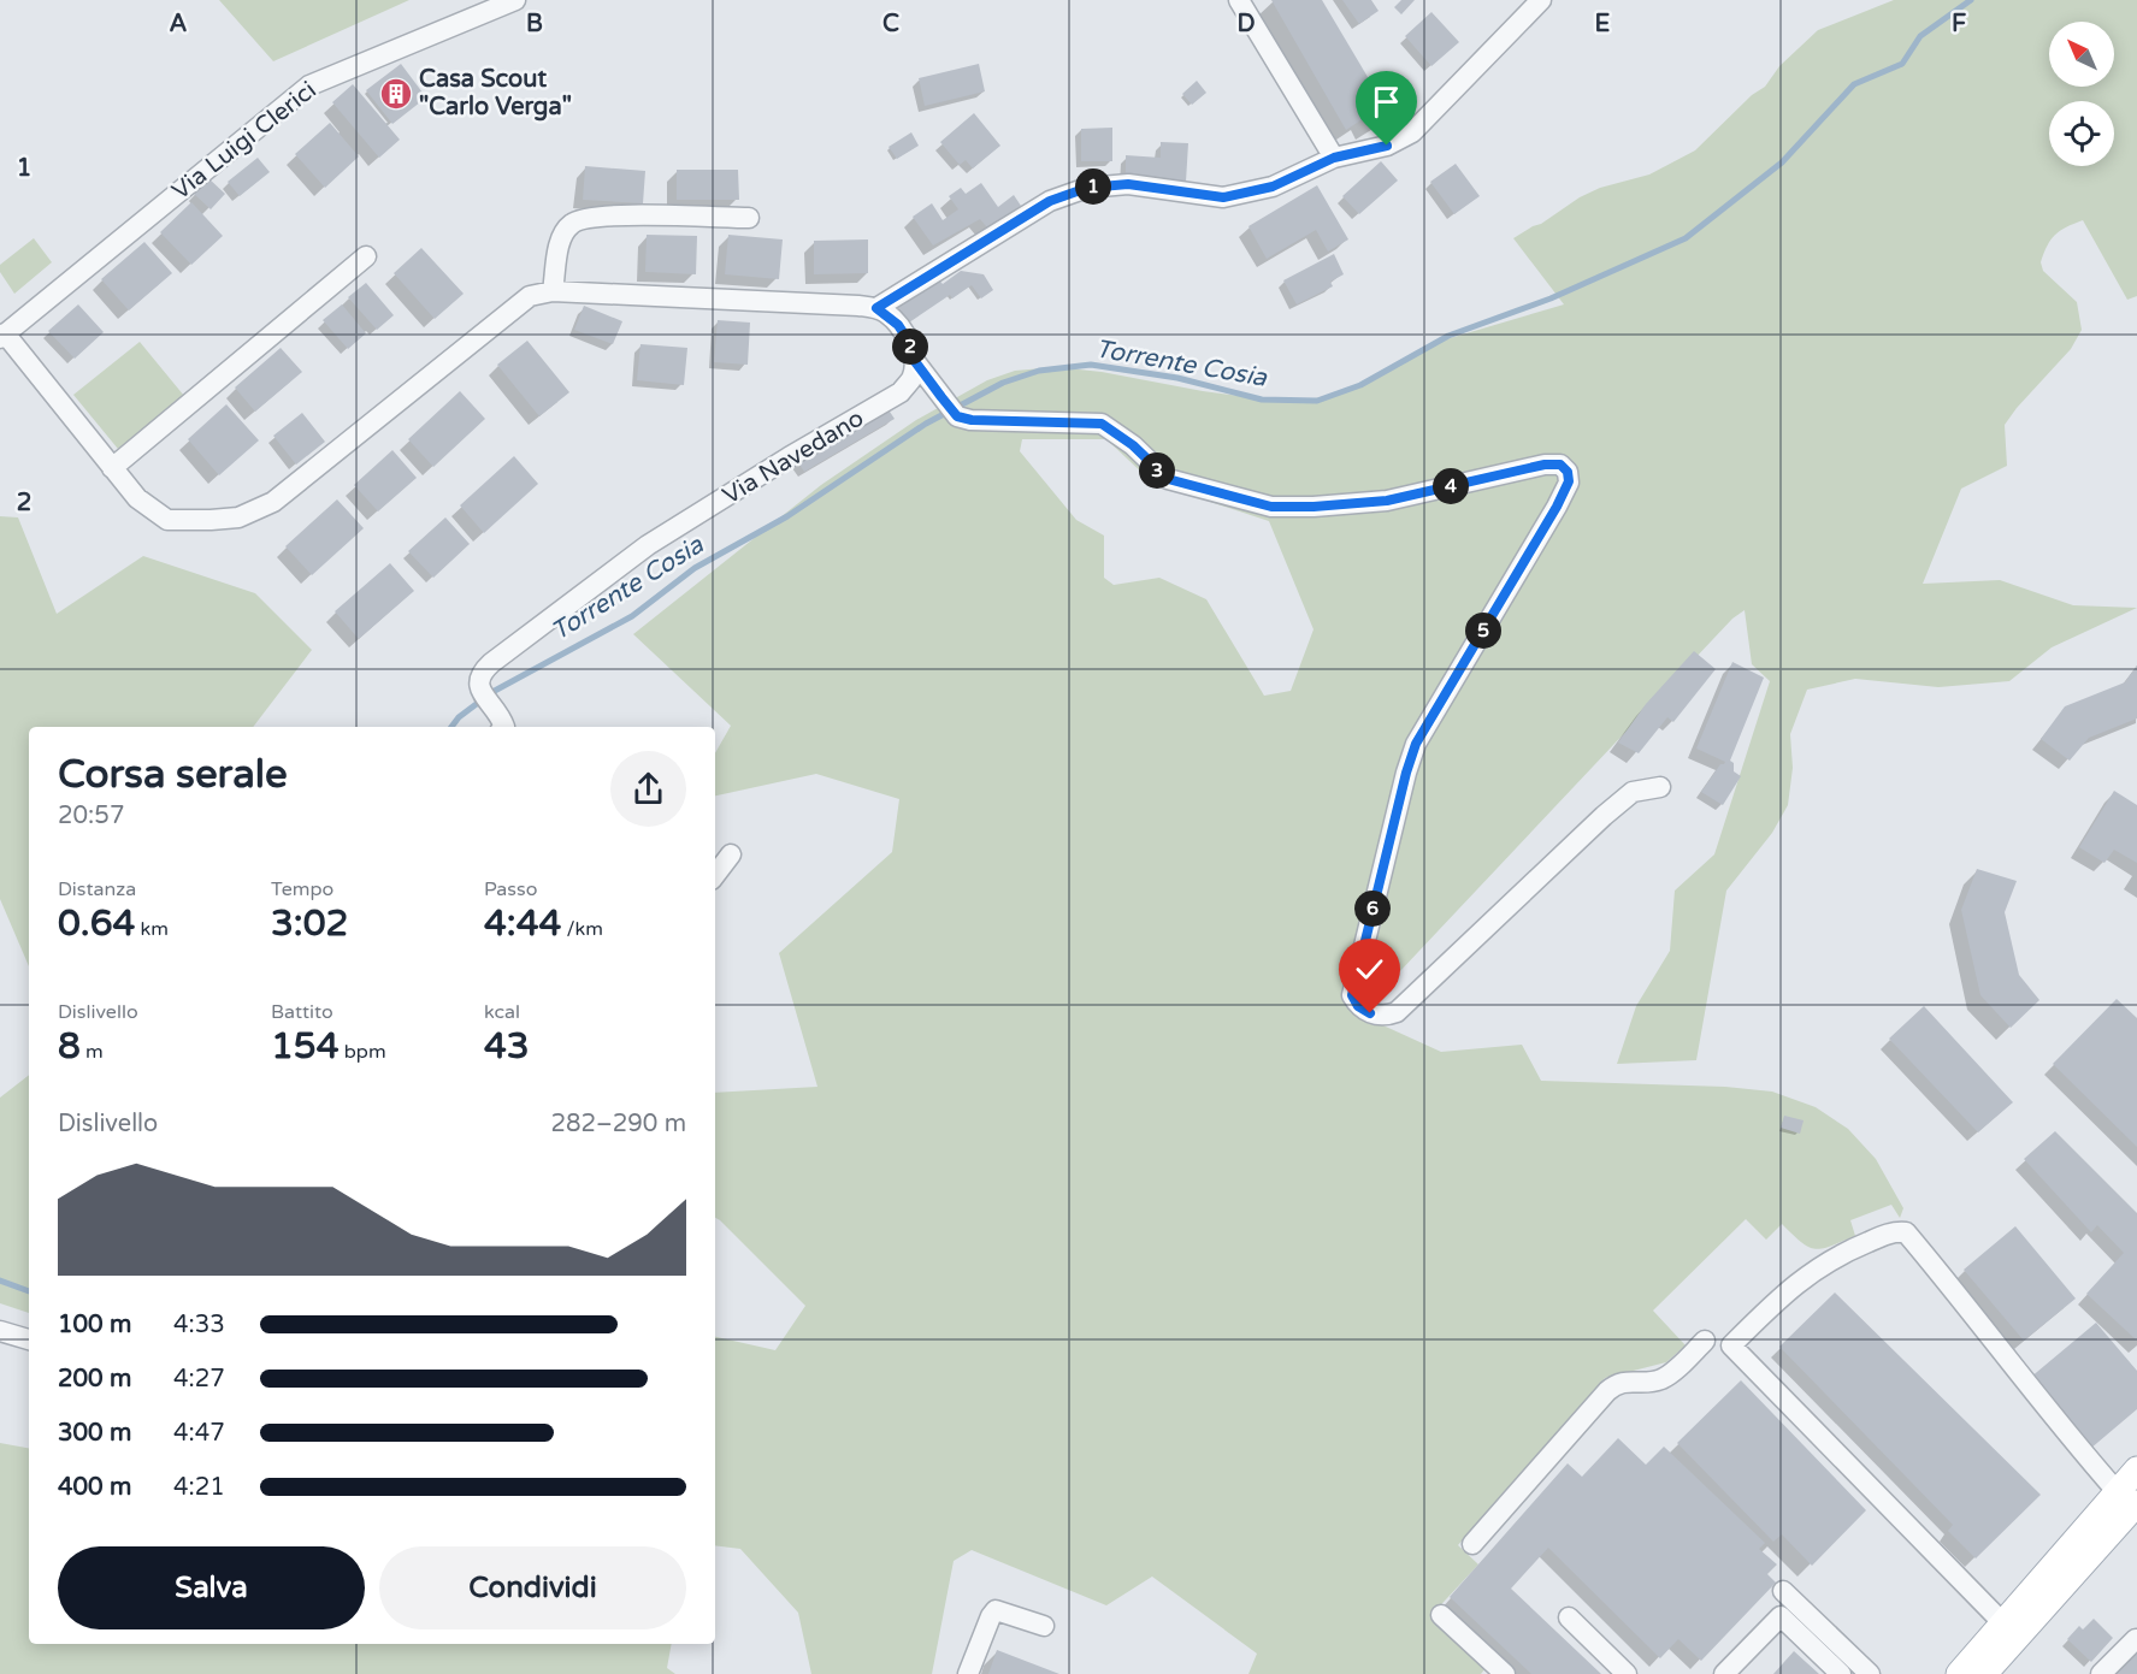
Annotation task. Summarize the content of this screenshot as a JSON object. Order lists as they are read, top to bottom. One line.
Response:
{"streets":{"street":["Via Luigi Clerici","Via Navedano"]},"water":["Torrente Cosia"],"places":{"building":["Casa Scout \"Carlo Verga\""]},"north":"top left","page":{"pins":["1","2","3","4","5","6"],"heading":["Corsa serale","20:57"],"stats":[["Distanza","0.64 km"],["Tempo","3:02"],["Passo","4:44 /km"],["Dislivello","8 m"],["Battito","154 bpm"],["kcal","43"]],"chart":["Dislivello","282–290 m"],"list":[{"name":"100 m","note":"4:33"},{"name":"200 m","note":"4:27"},{"name":"300 m","note":"4:47"},{"name":"400 m","note":"4:21"}],"buttons":["Salva","Condividi"]},"grid":{"columns":["A","B","C","D","E","F"],"rows":["1","2"]}}
